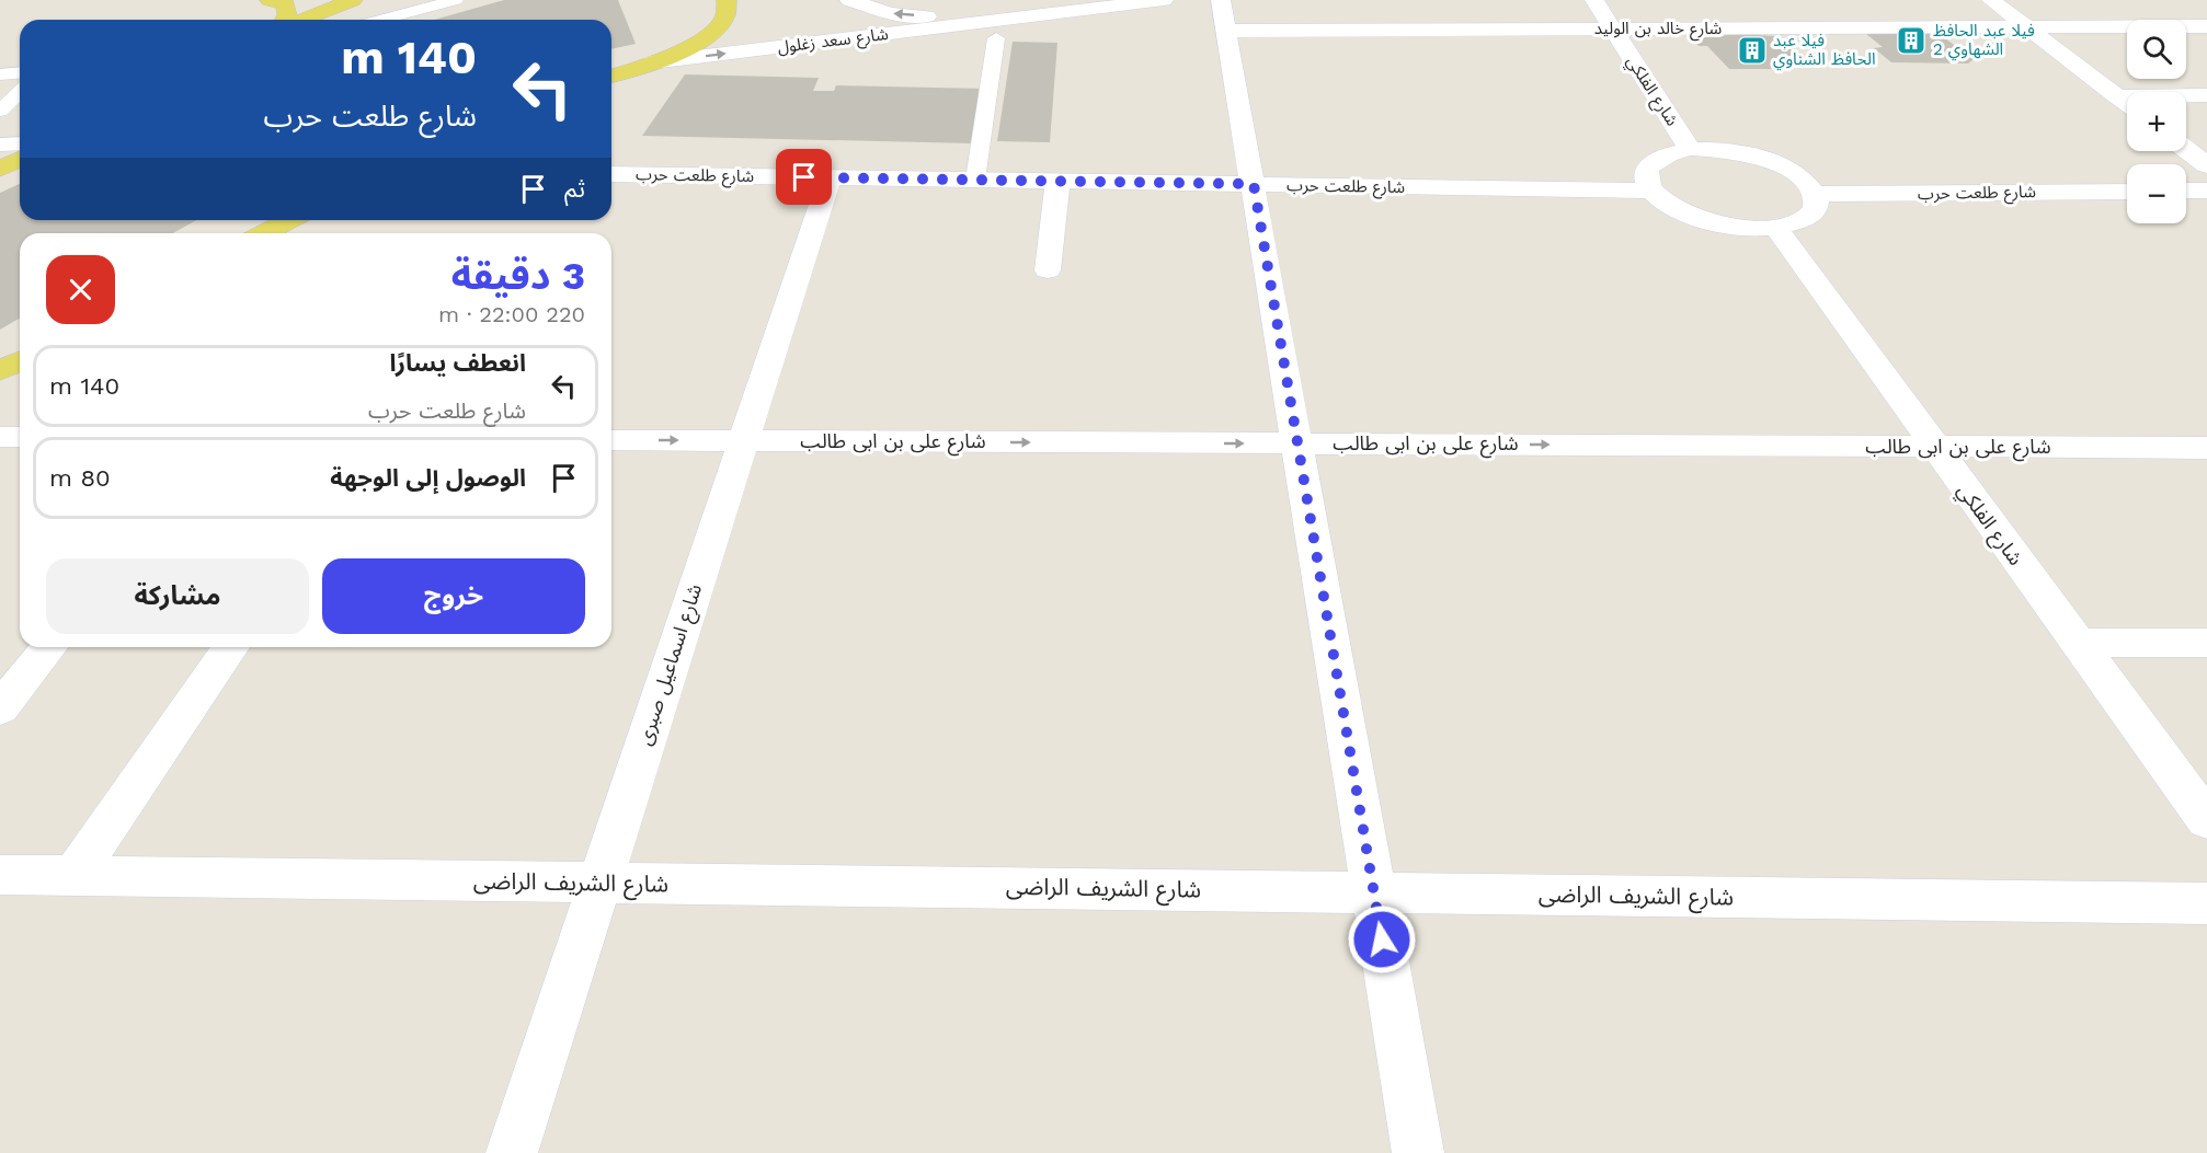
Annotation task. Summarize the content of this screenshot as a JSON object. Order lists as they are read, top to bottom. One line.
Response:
{"streets":{"street":["شارع خالد بن الوليد","شارع سعد زغلول","شارع الفلكي","شارع طلعت حرب","شارع على بن ابى طالب","شارع اسماعيل صبرى","شارع الشريف الراضى"]},"crossings":[["شارع خالد بن الوليد","شارع الفلكي"],["شارع الفلكي","شارع على بن ابى طالب"],["شارع طلعت حرب","شارع اسماعيل صبرى"],["شارع على بن ابى طالب","شارع اسماعيل صبرى"],["شارع اسماعيل صبرى","شارع الشريف الراضى"]],"one_way":["شارع على بن ابى طالب"],"places":{"building":["فيلا عبد الحافظ الشهاوي 2","فيلا عبد الحافظ الشناوي"]},"page":{"map_buttons":["+","−"],"turn":["140 m","شارع طلعت حرب"],"then":"ثم","heading":["3 دقيقة","220 m · 22:00"],"list":[{"name":"انعطف يسارًا","note":"شارع طلعت حرب","value":"140 m"},{"name":"الوصول إلى الوجهة","value":"80 m"}],"buttons":["خروج","مشاركة"]}}
